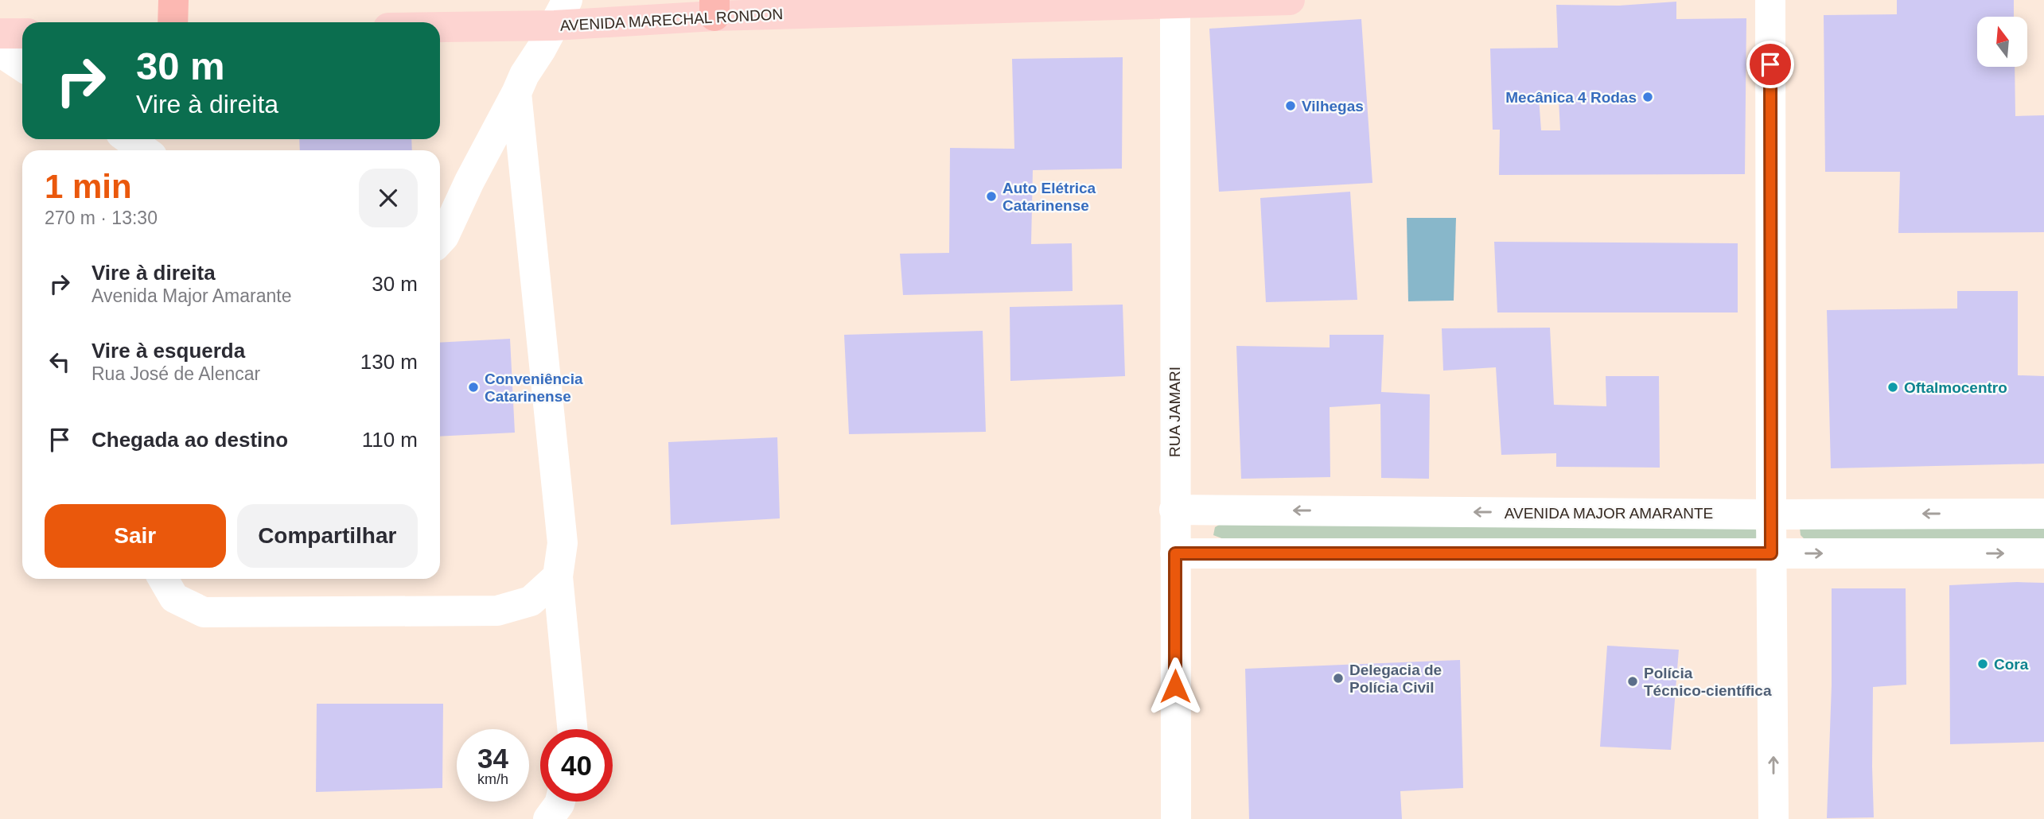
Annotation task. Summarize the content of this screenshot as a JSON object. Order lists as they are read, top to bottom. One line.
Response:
{"streets":{"main road":["AVENIDA MARECHAL RONDON"],"street":["RUA JAMARI","AVENIDA MAJOR AMARANTE"]},"crossings":[["AVENIDA MARECHAL RONDON","RUA JAMARI"],["RUA JAMARI","AVENIDA MAJOR AMARANTE"]],"places":["Mecânica 4 Rodas","Vilhegas","Auto Elétrica Catarinense","Conveniência Catarinense","Oftalmocentro","Cora","Delegacia de Polícia Civil","Polícia Técnico-científica"],"north":"top","page":{"turn":["30 m","Vire à direita"],"heading":["1 min","270 m · 13:30"],"list":[{"name":"Vire à direita","note":"Avenida Major Amarante","value":"30 m"},{"name":"Vire à esquerda","note":"Rua José de Alencar","value":"130 m"},{"name":"Chegada ao destino","value":"110 m"}],"buttons":["Sair","Compartilhar"],"speed":"34 km/h","limit":"40"}}
